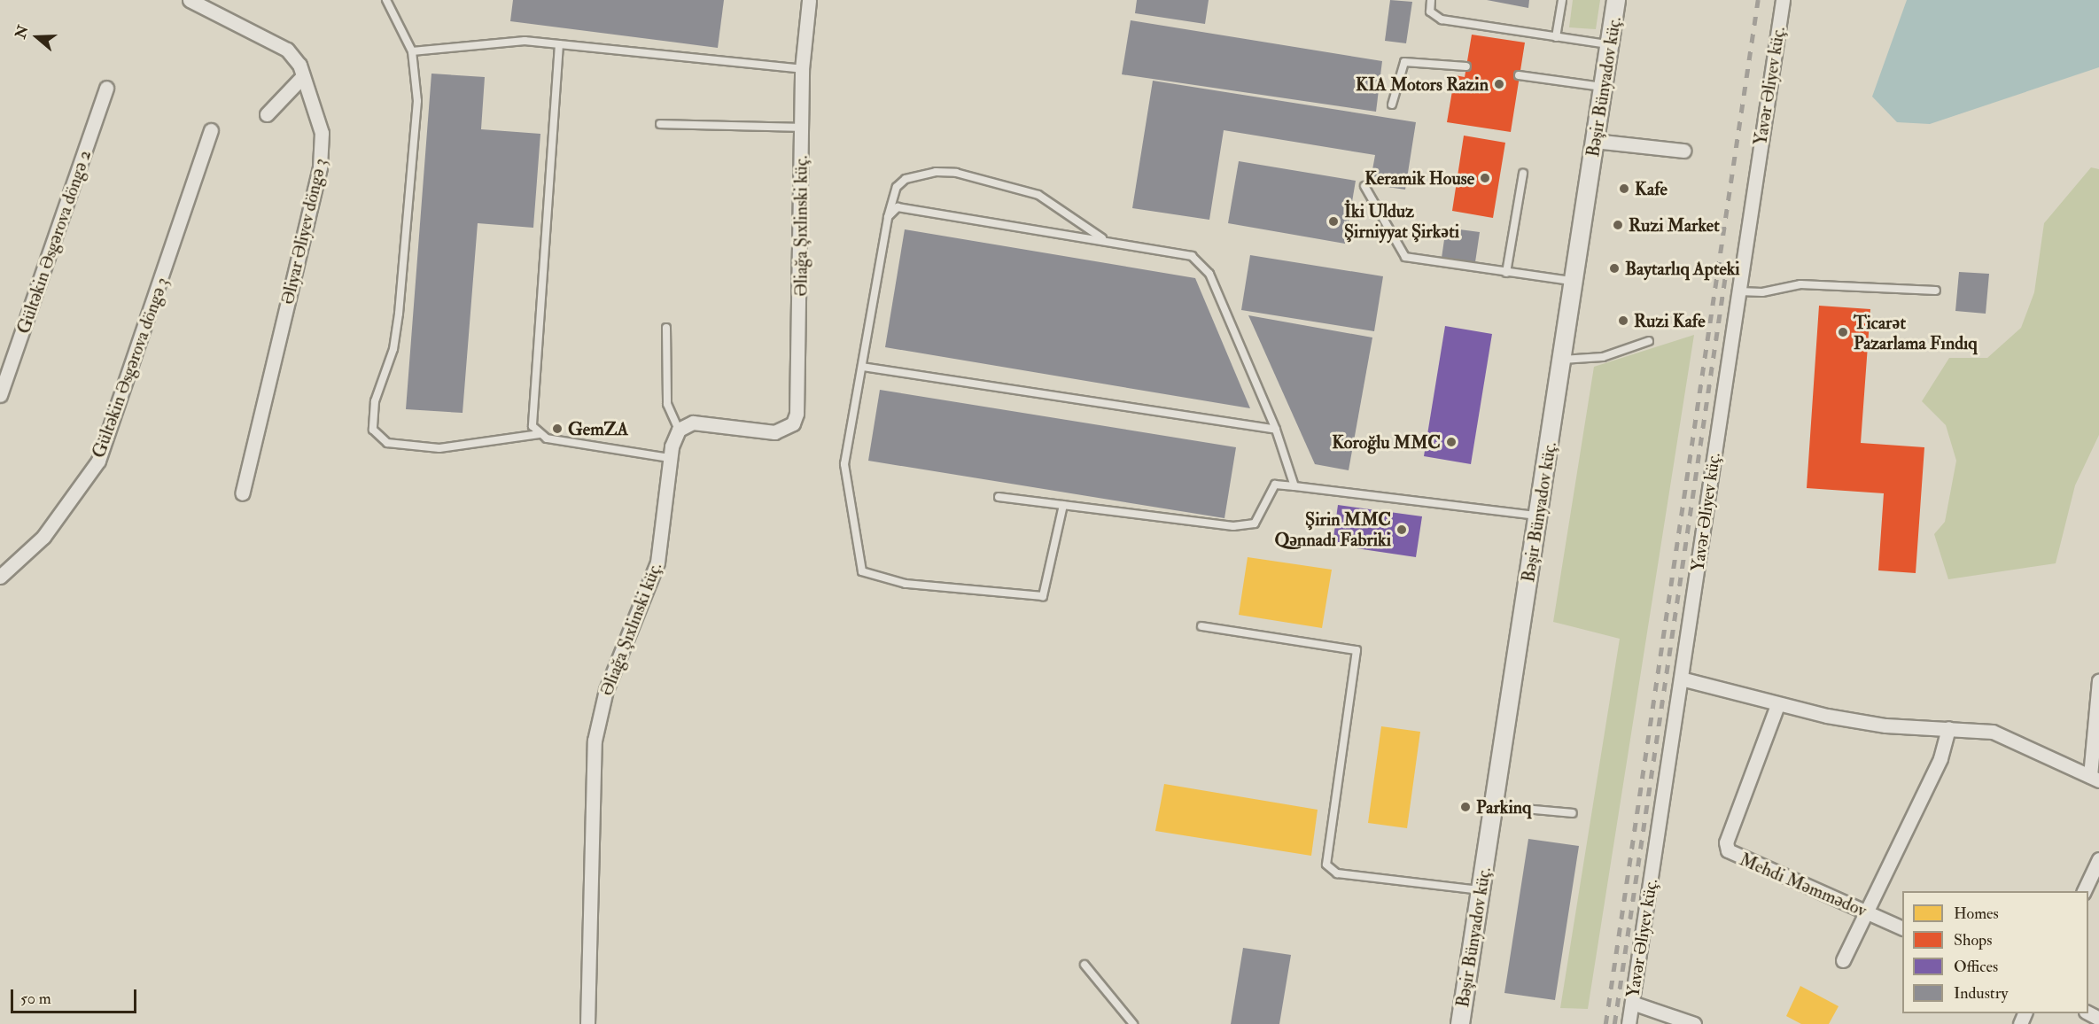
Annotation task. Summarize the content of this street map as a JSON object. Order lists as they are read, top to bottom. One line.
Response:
{"streets":{"street":["Yavər Əliyev küç.","Bəşir Bünyadov küç.","Əliağa Şıxlinski küç.","Əliyar Əliyev döngə 3","Gültəkin Əsgərova döngə 2","Gültəkin Əsgərova döngə 3","Mehdi Məmmədov"]},"places":["KIA Motors Razin","Keramik House","Kafe","İki Ulduz Şirniyyat Şirkəti","Ruzi Market","Baytarlıq Apteki","Ruzi Kafe","Ticarət Pazarlama Fındıq","GemZA","Koroğlu MMC","Şirin MMC Qənnadı Fabriki","Parkinq"],"legend":["Homes","Shops","Offices","Industry"],"scale_bar":"50 m","north":"left"}
